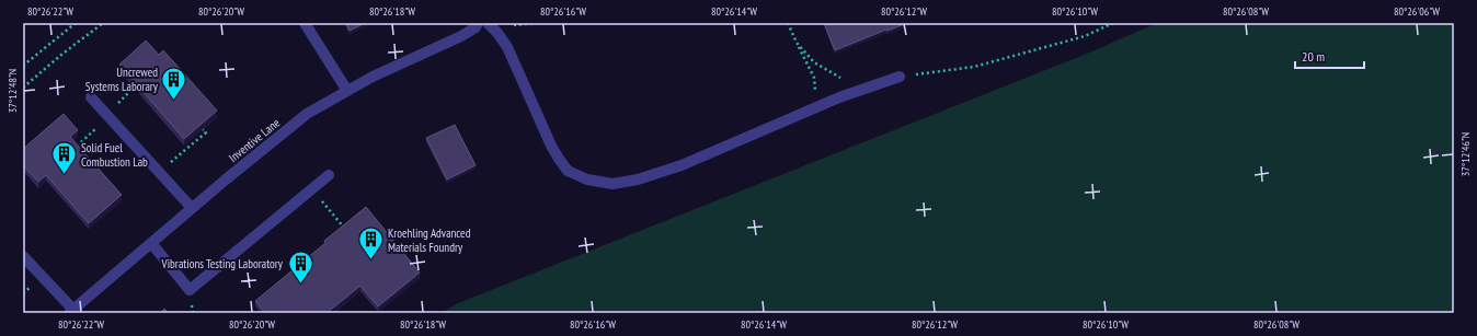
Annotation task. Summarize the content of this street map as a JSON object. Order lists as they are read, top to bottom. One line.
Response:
{"streets":{"street":["Inventive Lane"]},"places":{"building":["Uncrewed Systems Laborary","Solid Fuel Combustion Lab","Kroehling Advanced Materials Foundry","Vibrations Testing Laboratory"]},"scale_bar":"20 m","coordinates":["80°26'22\"W","80°26'20\"W","80°26'18\"W","80°26'16\"W","80°26'14\"W","80°26'12\"W","80°26'10\"W","80°26'08\"W","80°26'06\"W","37°12'48\"N","37°12'46\"N"]}
